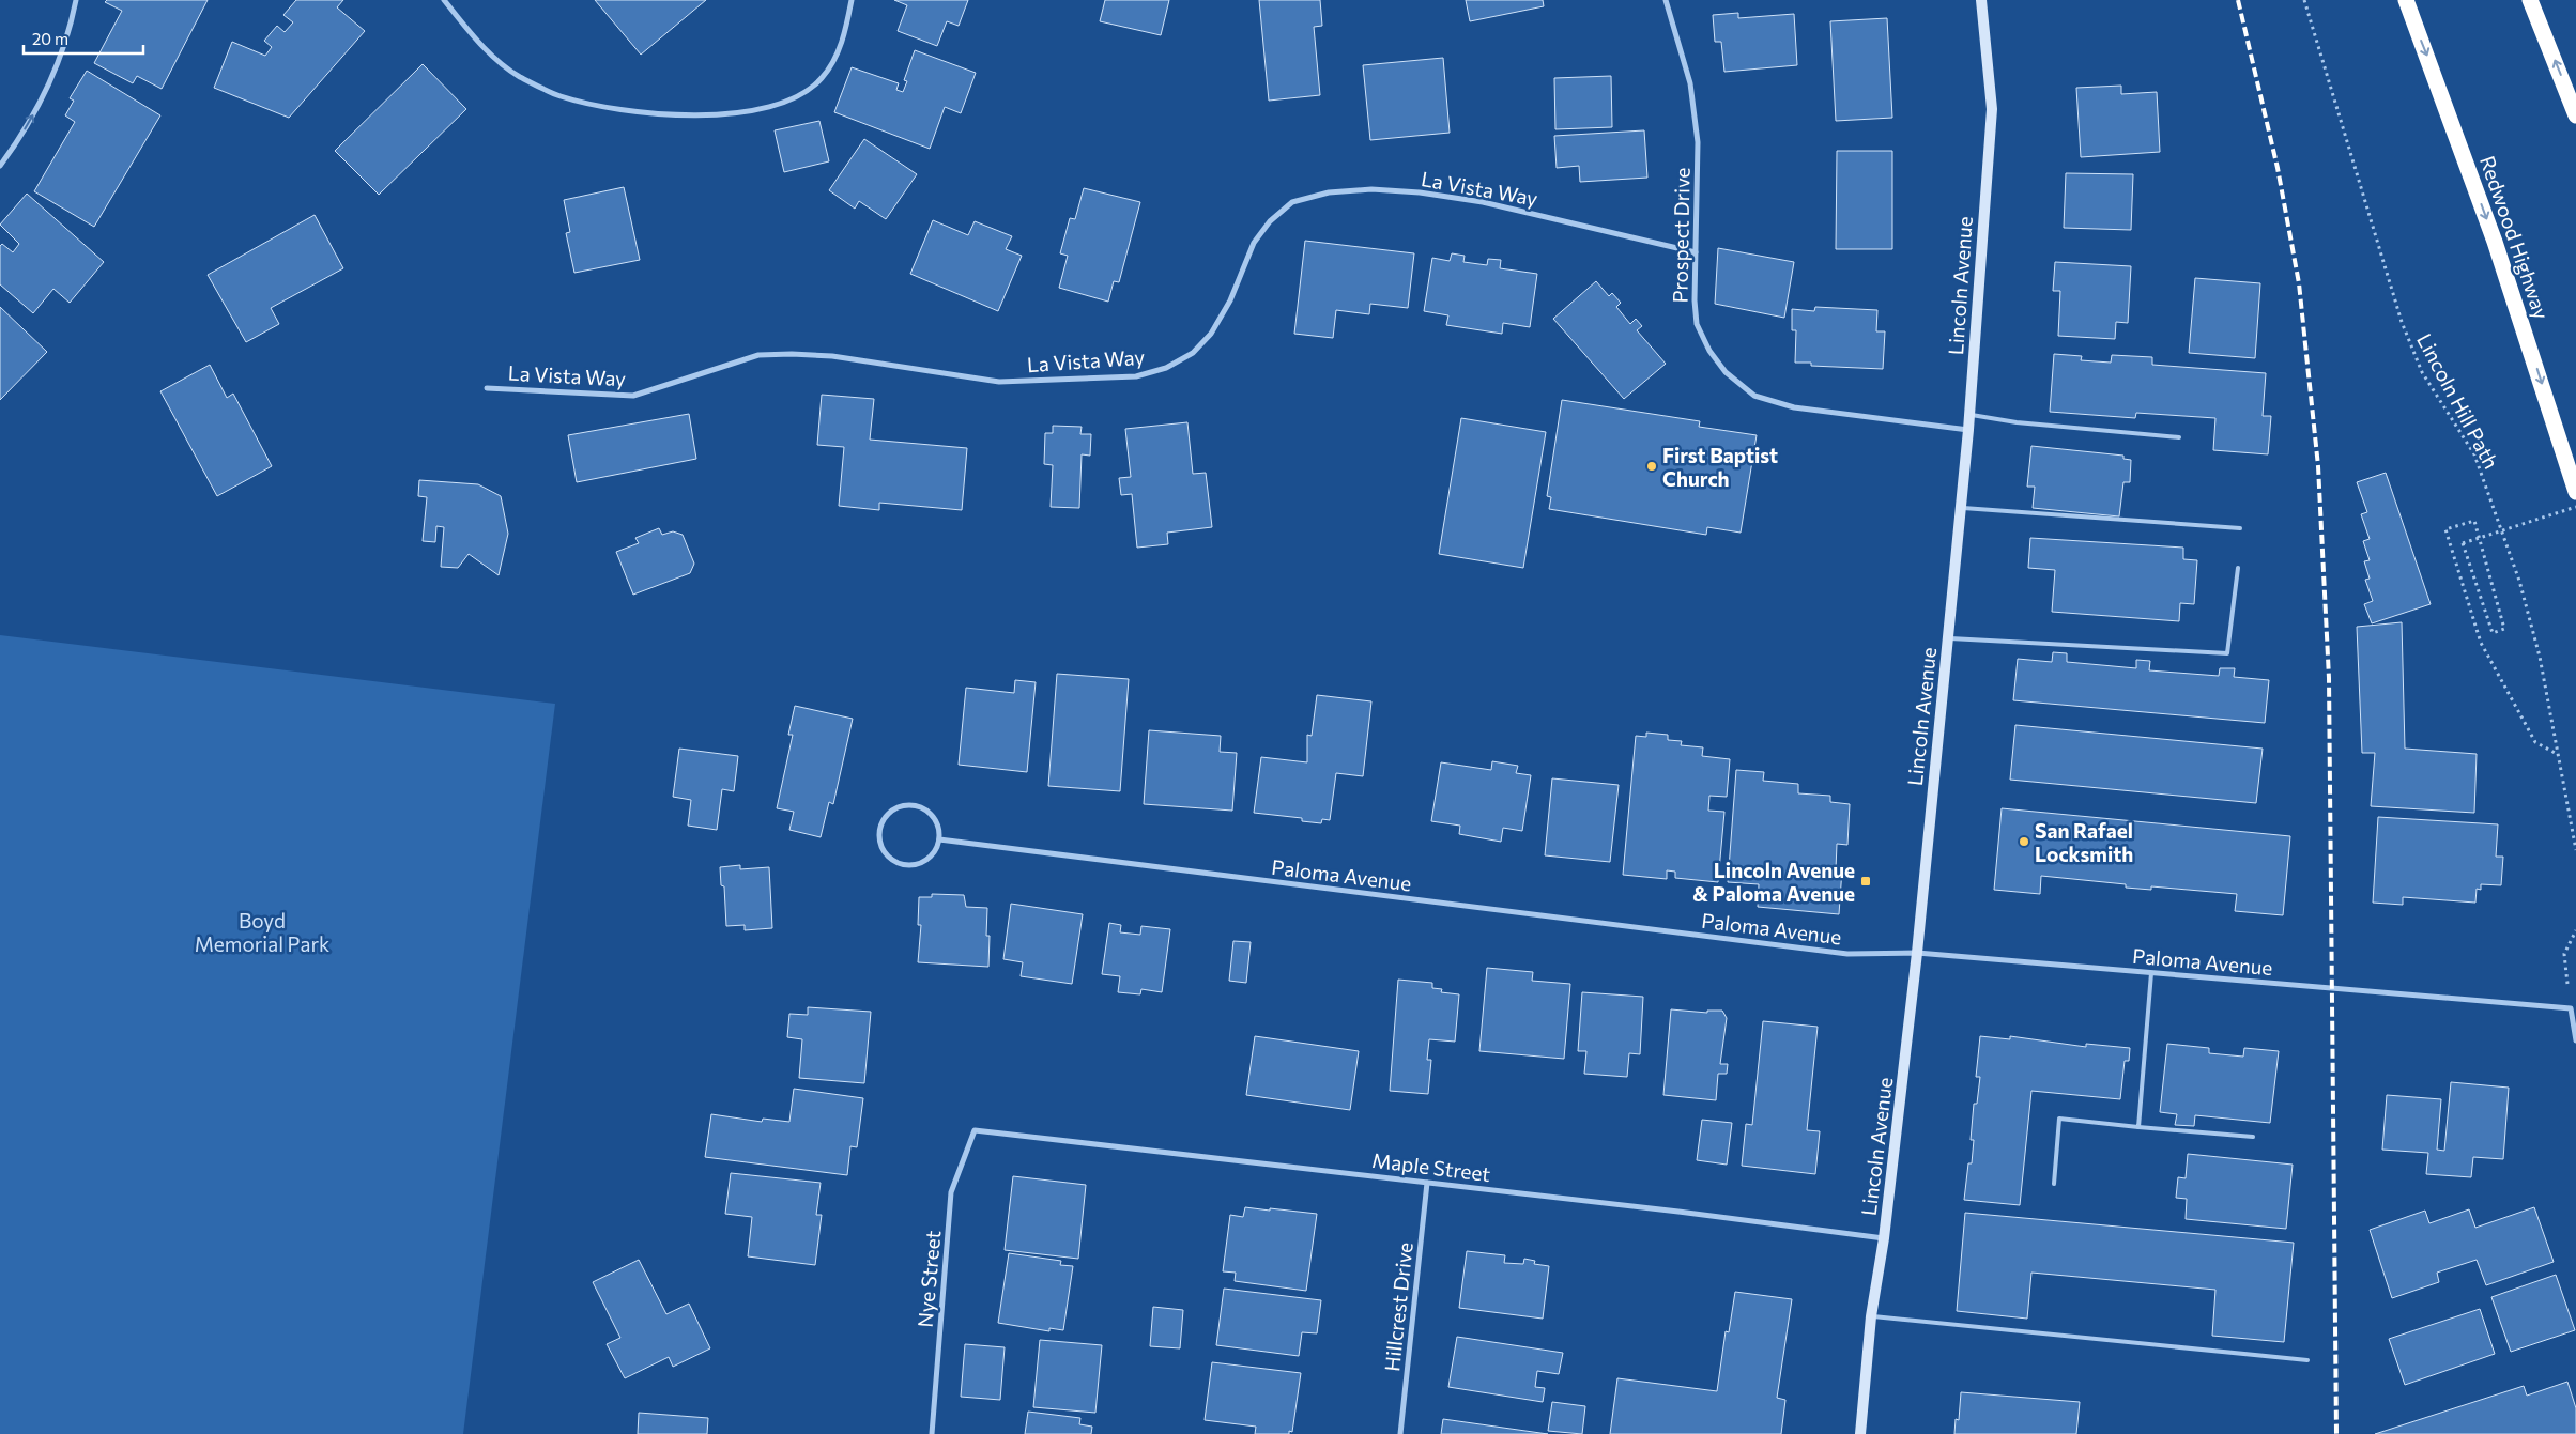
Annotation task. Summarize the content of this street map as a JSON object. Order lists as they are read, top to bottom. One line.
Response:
{"streets":{"highway":["Redwood Highway"],"main road":["Lincoln Avenue"],"street":["La Vista Way","Prospect Drive","Paloma Avenue","Maple Street","Nye Street","Hillcrest Drive"],"path":["Lincoln Hill Path"]},"crossings":[["La Vista Way","Prospect Drive"],["Prospect Drive","Lincoln Avenue"],["Lincoln Avenue","Paloma Avenue"],["Lincoln Avenue","Maple Street"],["Maple Street","Nye Street"],["Maple Street","Hillcrest Drive"]],"one_way":["Redwood Highway"],"parks":["Boyd Memorial Park"],"places":{"other":["First Baptist Church","San Rafael Locksmith"],"transit":["Lincoln Avenue & Paloma Avenue"]},"scale_bar":"20 m"}
